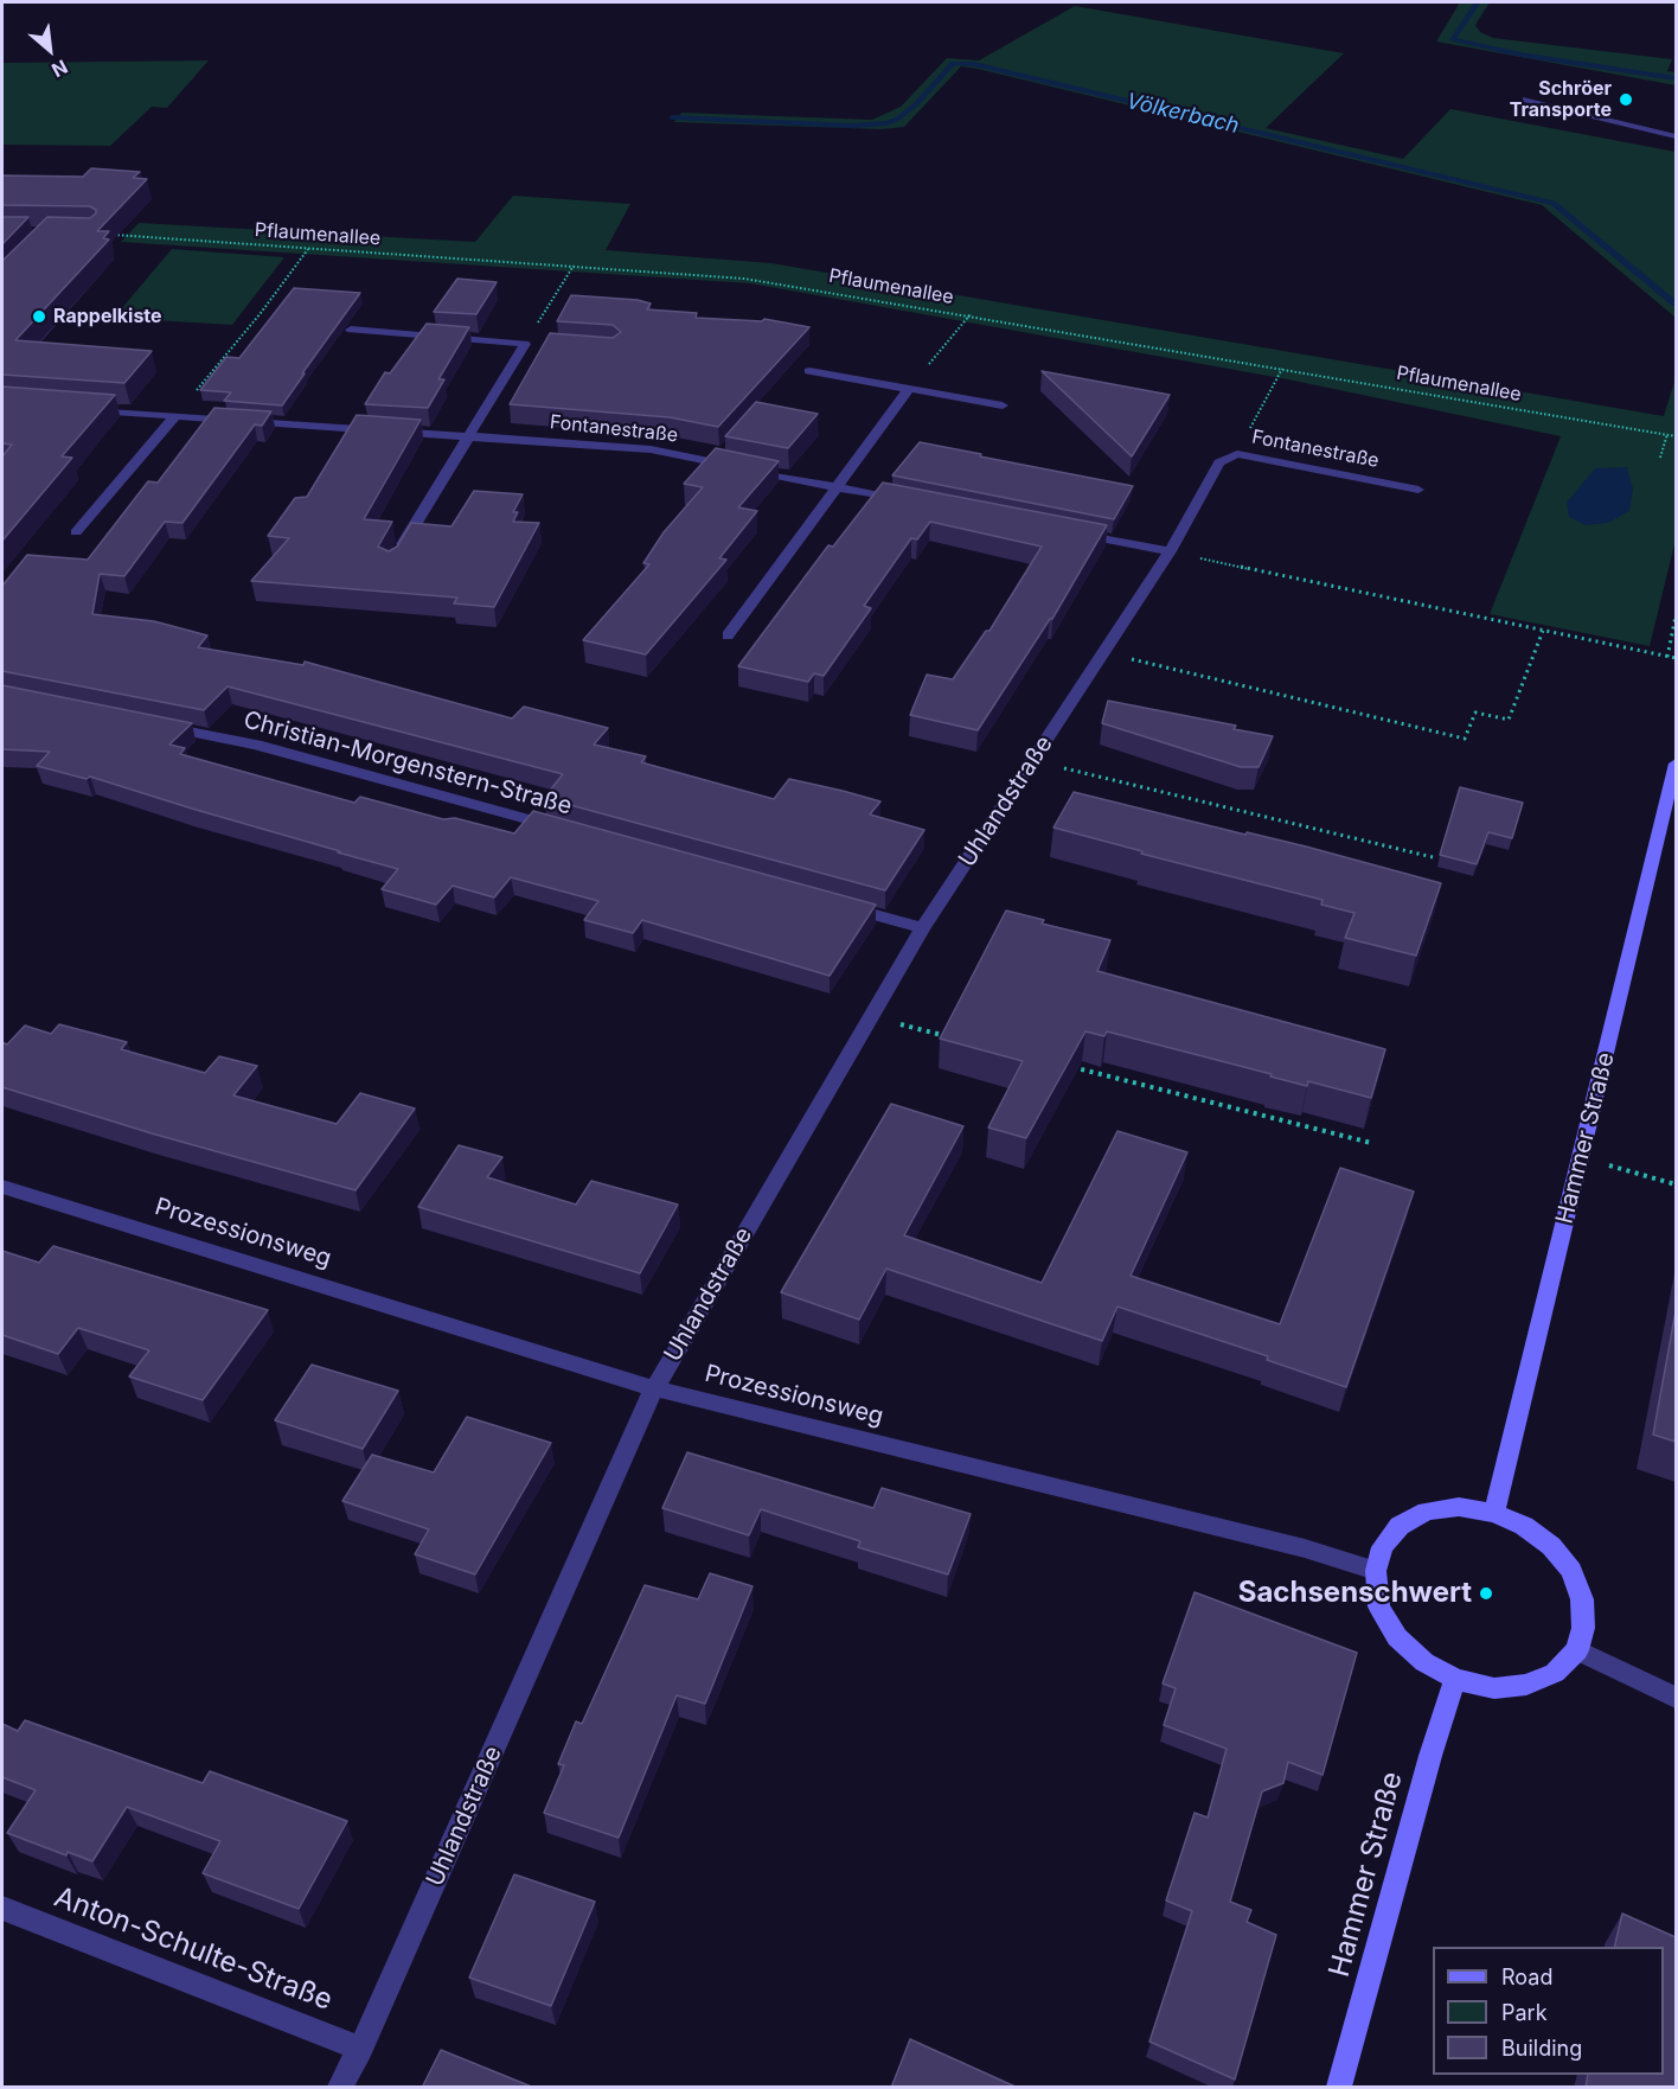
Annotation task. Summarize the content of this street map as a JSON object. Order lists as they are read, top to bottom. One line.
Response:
{"streets":{"main road":["Hammer Straße"],"street":["Fontanestraße","Christian-Morgenstern-Straße","Uhlandstraße","Prozessionsweg","Anton-Schulte-Straße"],"path":["Pflaumenallee"]},"crossings":[["Fontanestraße","Uhlandstraße"],["Uhlandstraße","Prozessionsweg"],["Uhlandstraße","Anton-Schulte-Straße"],["Hammer Straße","Prozessionsweg"]],"water":["Völkerbach"],"places":["Schröer Transporte","Rappelkiste","Sachsenschwert"],"legend":["Road","Park","Building"],"north":"bottom right"}
